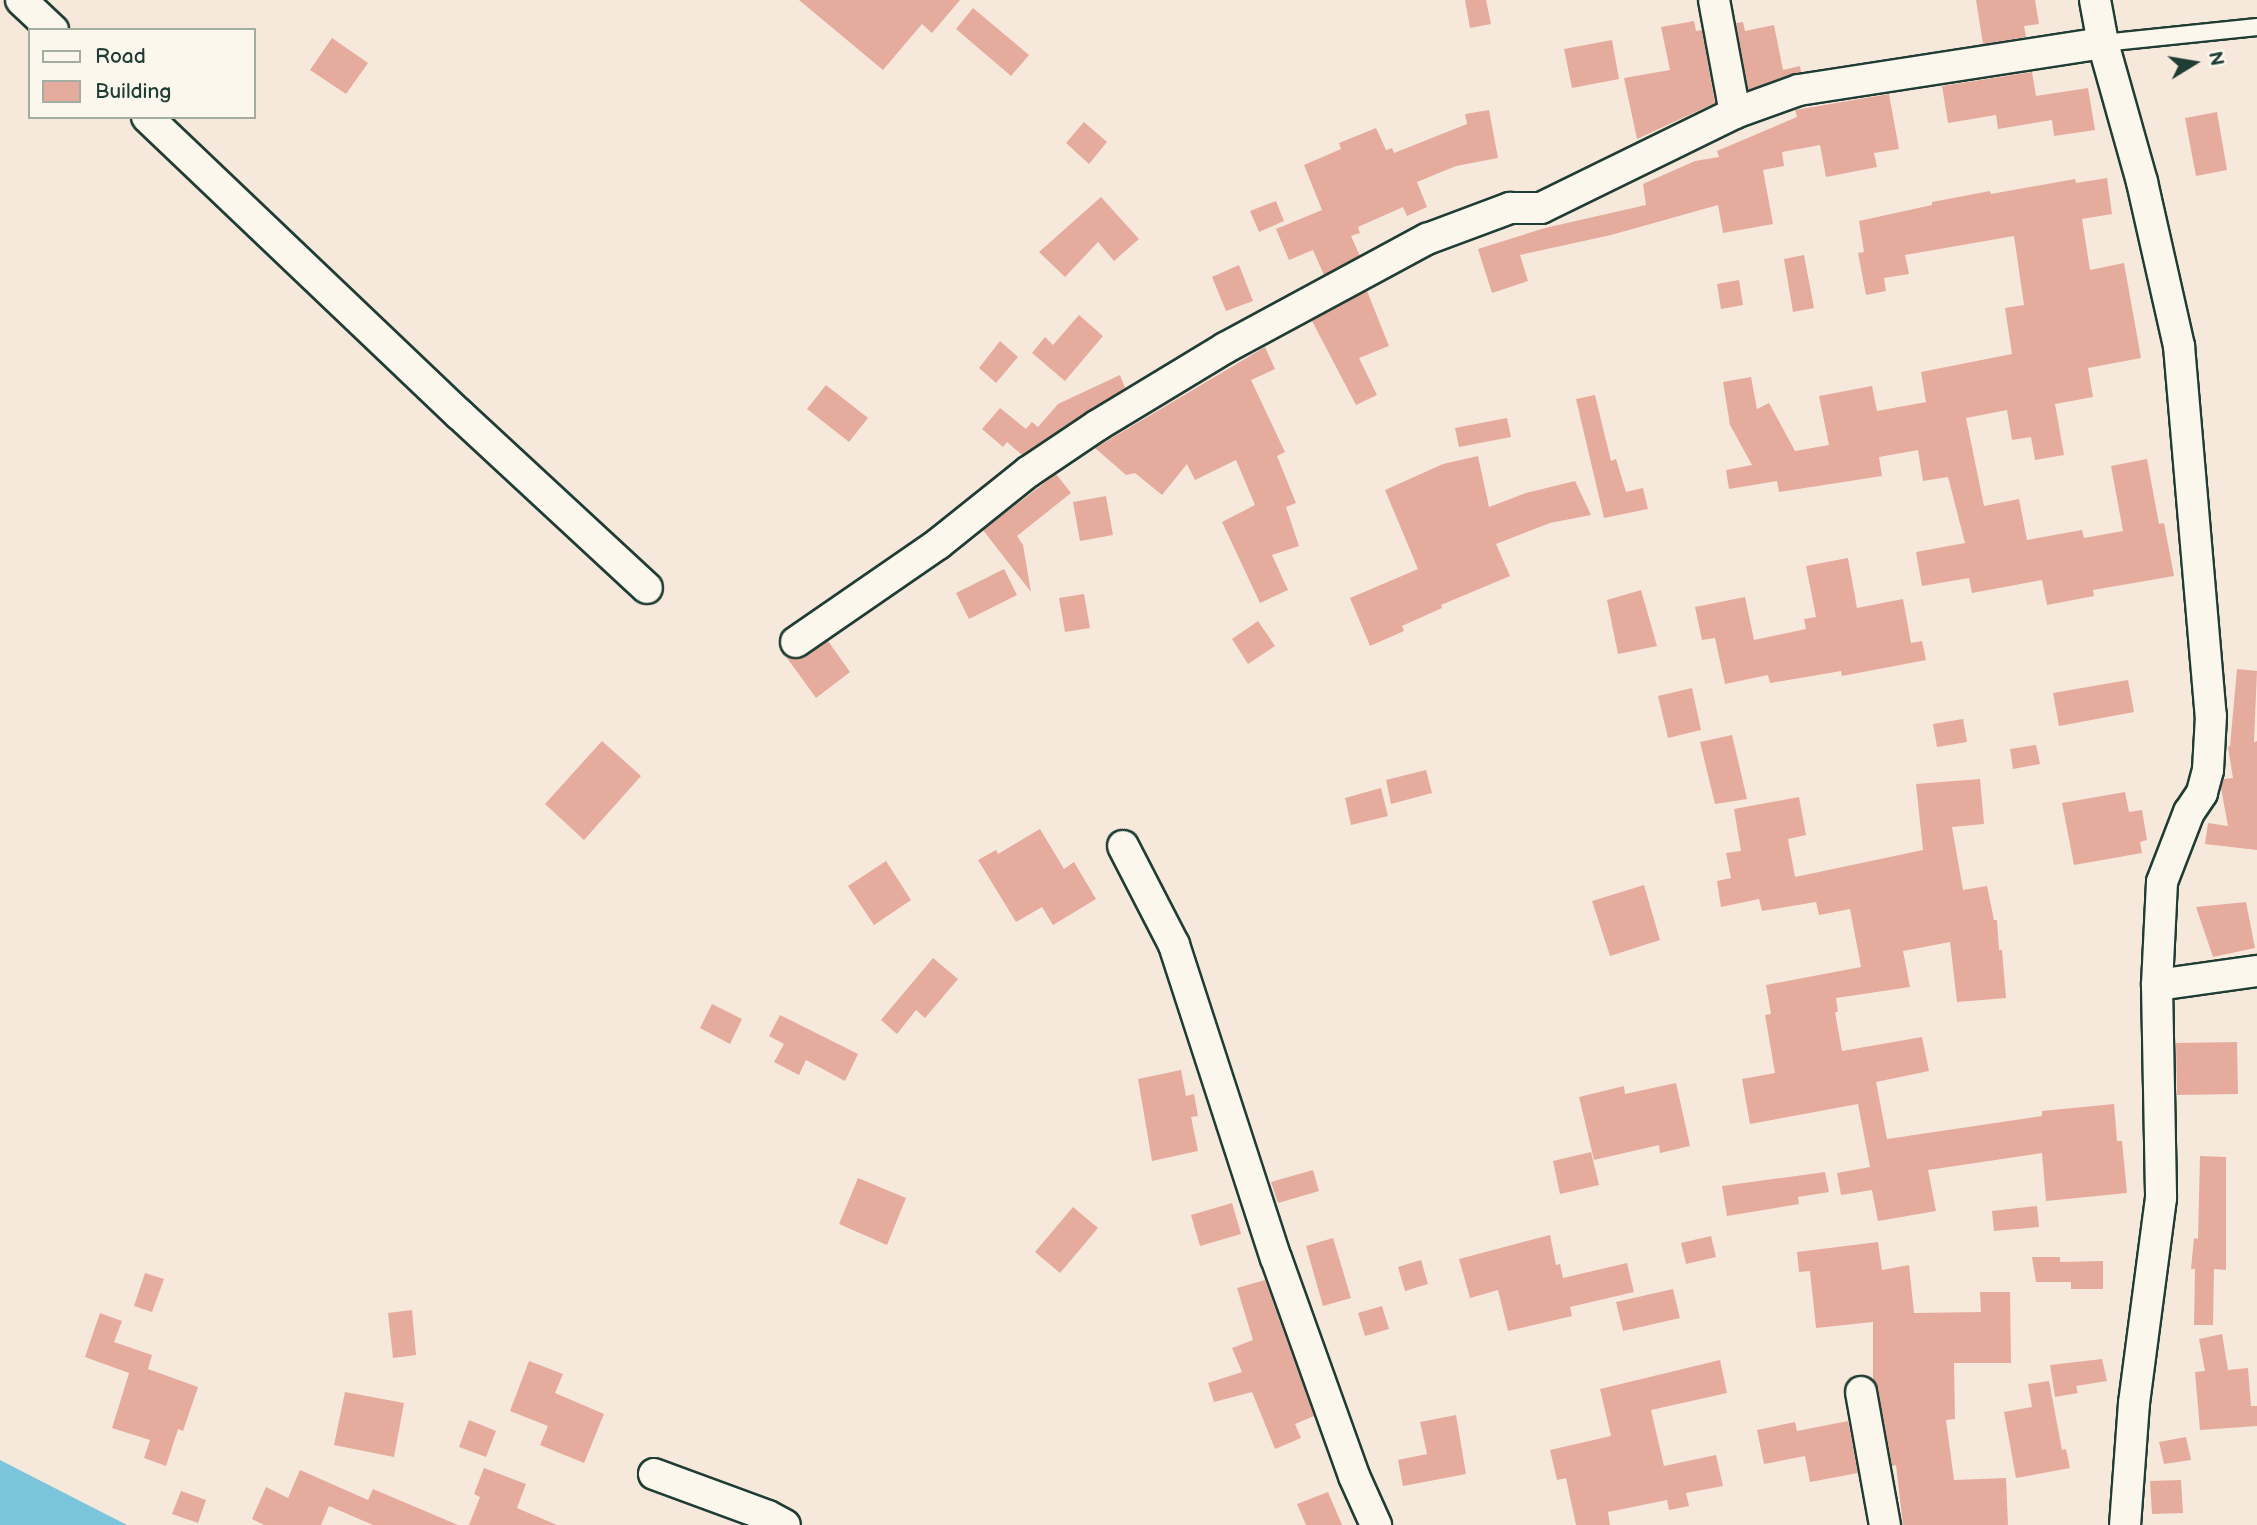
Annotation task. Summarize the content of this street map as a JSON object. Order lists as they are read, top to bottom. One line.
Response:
{"legend":["Road","Building"],"north":"right"}
